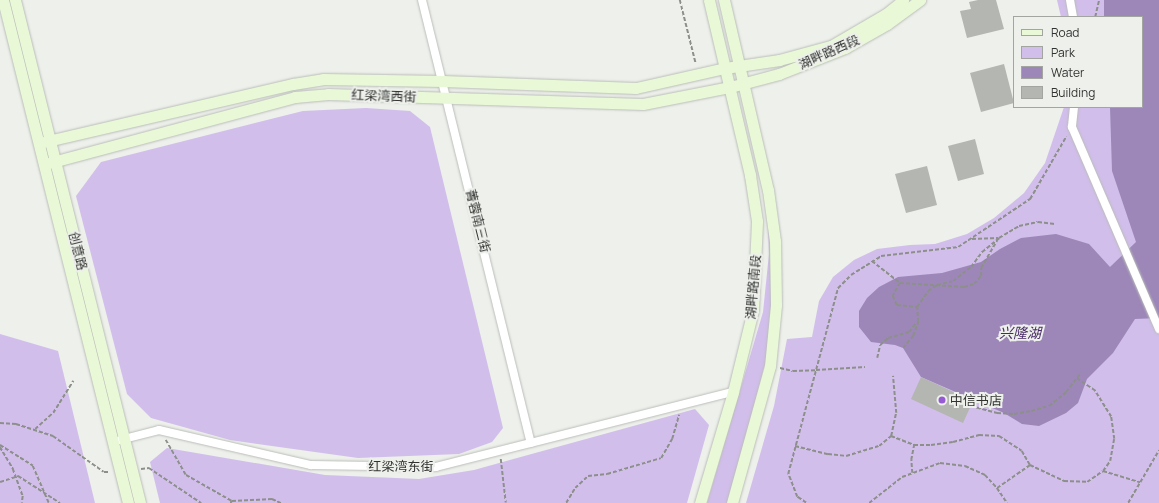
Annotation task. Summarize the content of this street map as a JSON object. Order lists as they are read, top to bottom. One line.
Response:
{"streets":{"street":["湖畔路西段","红梁湾西街","菁蓉南三街","创意路","湖畔路南段","红梁湾东街"]},"crossings":[["湖畔路西段","红梁湾西街"],["湖畔路西段","湖畔路南段"],["红梁湾西街","菁蓉南三街"],["红梁湾西街","创意路"],["红梁湾西街","湖畔路南段"],["菁蓉南三街","红梁湾东街"],["创意路","红梁湾东街"],["湖畔路南段","红梁湾东街"]],"water":["兴隆湖"],"places":["中信书店"],"legend":["Road","Park","Water","Building"]}
